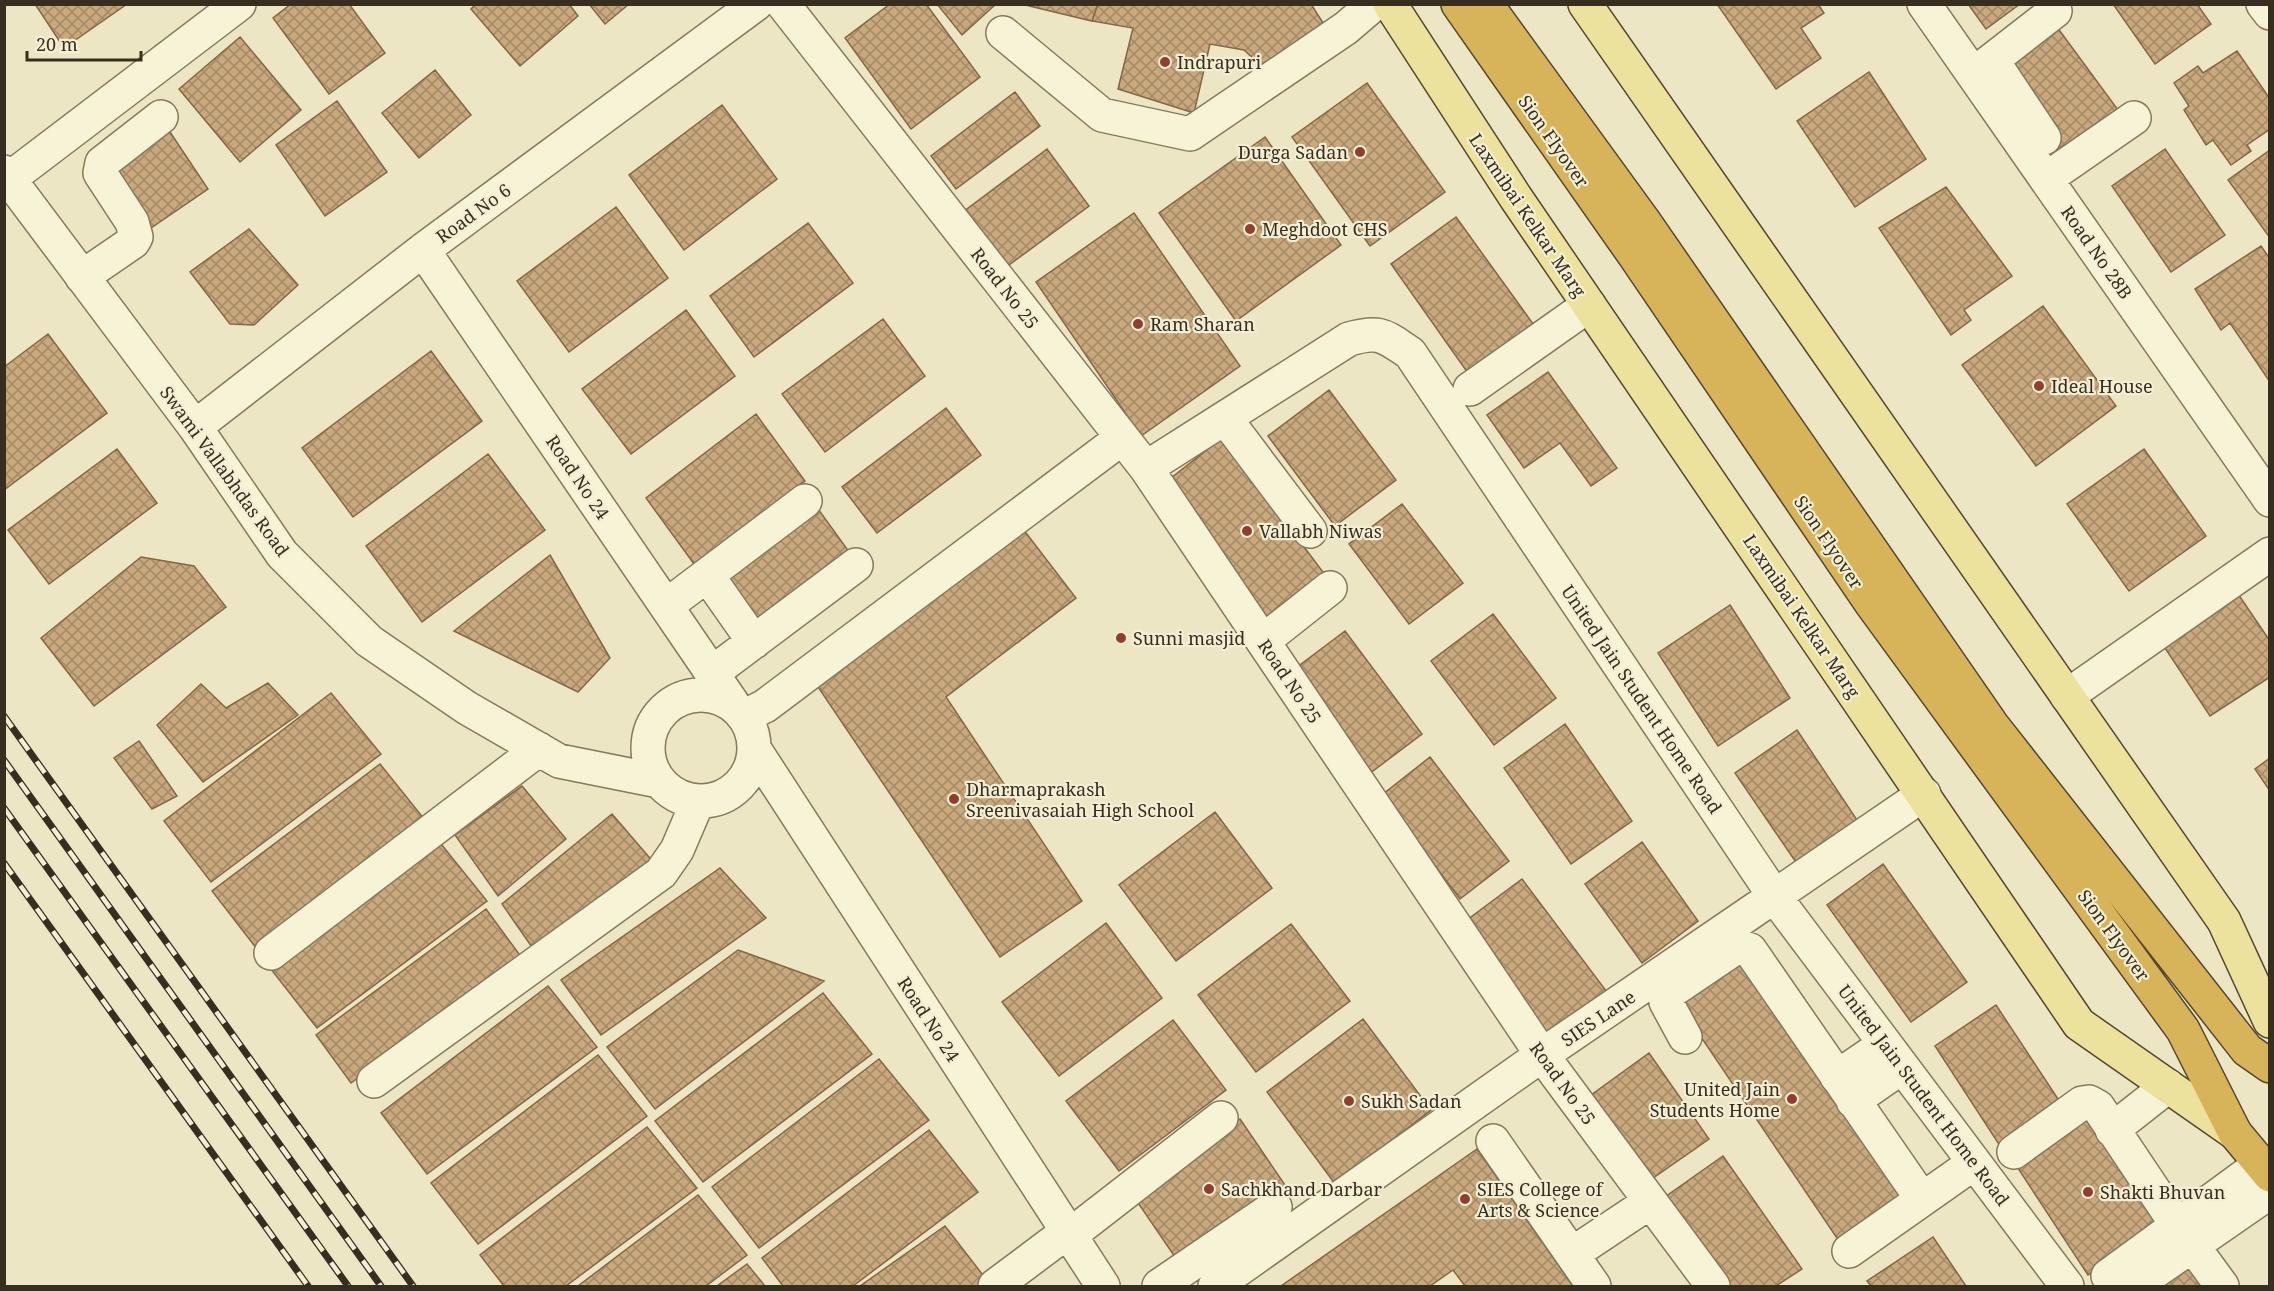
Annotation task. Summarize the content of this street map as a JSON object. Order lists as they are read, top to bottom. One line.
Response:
{"streets":{"highway":["Sion Flyover"],"main road":["Laxmibai Kelkar Marg"],"street":["Road No 6","Road No 28B","Road No 25","Swami Vallabhdas Road","Road No 24","United Jain Student Home Road","SIES Lane"]},"crossings":[["Sion Flyover","Laxmibai Kelkar Marg"],["Road No 6","Swami Vallabhdas Road"],["Road No 6","Road No 24"],["Laxmibai Kelkar Marg","SIES Lane"],["Road No 25","United Jain Student Home Road"],["Road No 25","SIES Lane"],["Swami Vallabhdas Road","Road No 24"],["United Jain Student Home Road","SIES Lane"]],"places":["Indrapuri","Durga Sadan","Meghdoot CHS","Ram Sharan","Ideal House","Vallabh Niwas","Sunni masjid","Dharmaprakash Sreenivasaiah High School","United Jain Students Home","Sukh Sadan","Sachkhand Darbar","Shakti Bhuvan","SIES College of Arts & Science"],"scale_bar":"20 m"}
